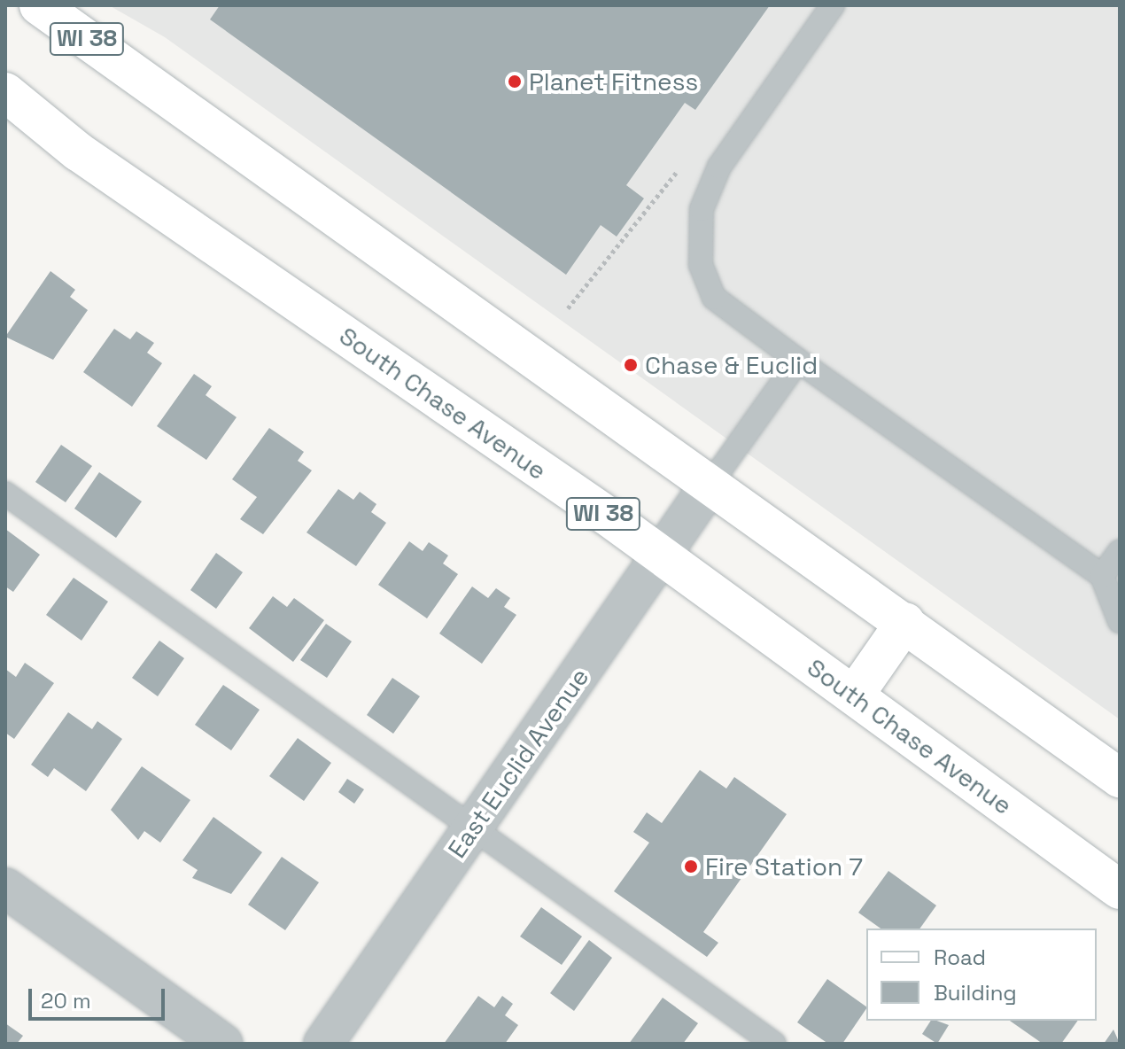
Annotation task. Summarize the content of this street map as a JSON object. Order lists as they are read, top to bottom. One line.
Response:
{"streets":{"main road":["WI 38","South Chase Avenue"],"street":["East Euclid Avenue"]},"crossings":[["WI 38","East Euclid Avenue"],["South Chase Avenue","East Euclid Avenue"]],"places":["Planet Fitness","Chase & Euclid","Fire Station 7"],"legend":["Road","Building"],"scale_bar":"20 m"}
